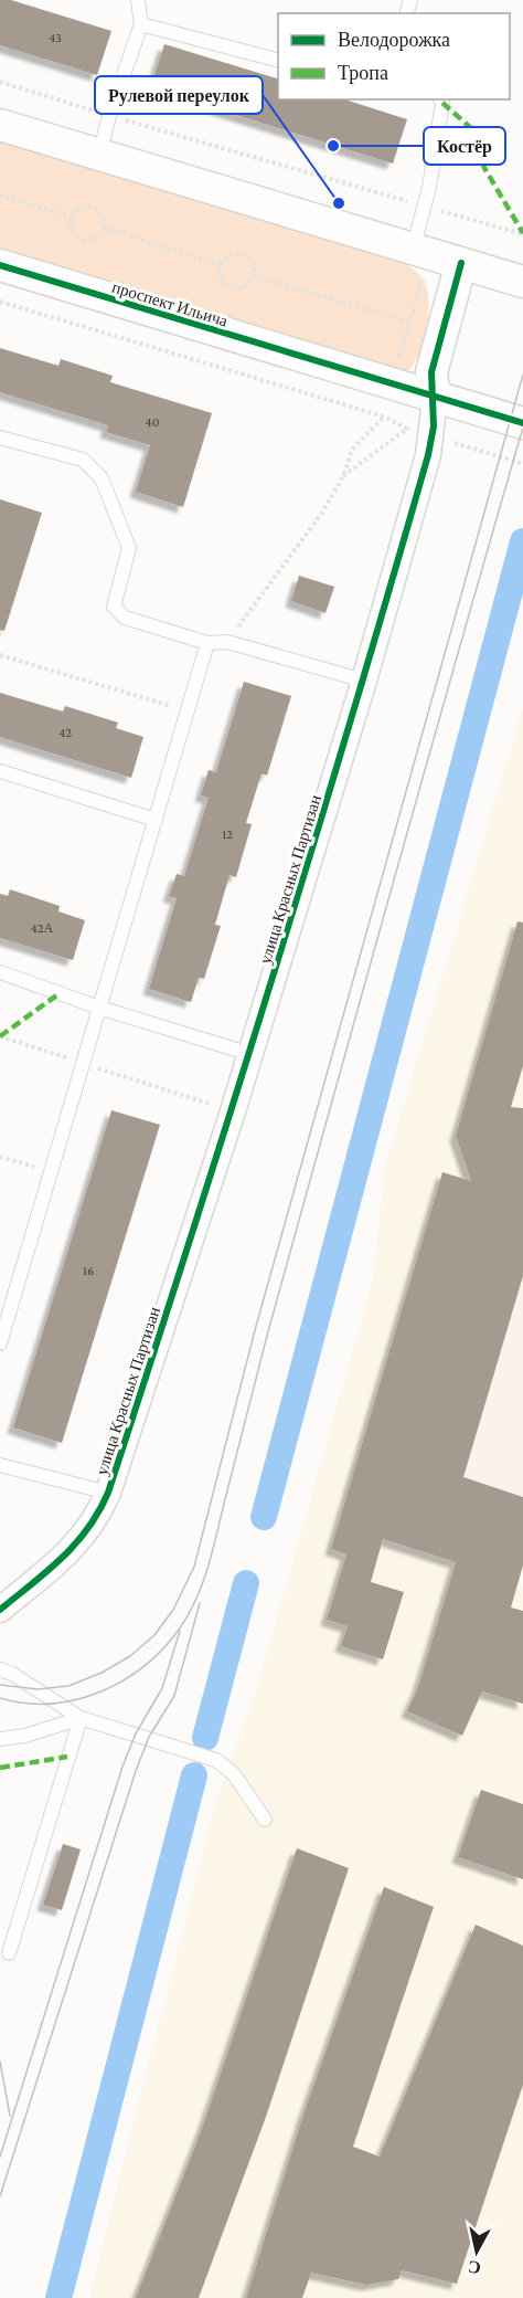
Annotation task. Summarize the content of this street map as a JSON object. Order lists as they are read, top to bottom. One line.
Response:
{"streets":{"street":["проспект Ильича","улица Красных Партизан"]},"crossings":[["проспект Ильича","улица Красных Партизан"]],"places":["Костёр","Рулевой переулок"],"house_numbers":["43","40","42","12","42А","16"],"legend":["Велодорожка","Тропа"],"north":"bottom"}
